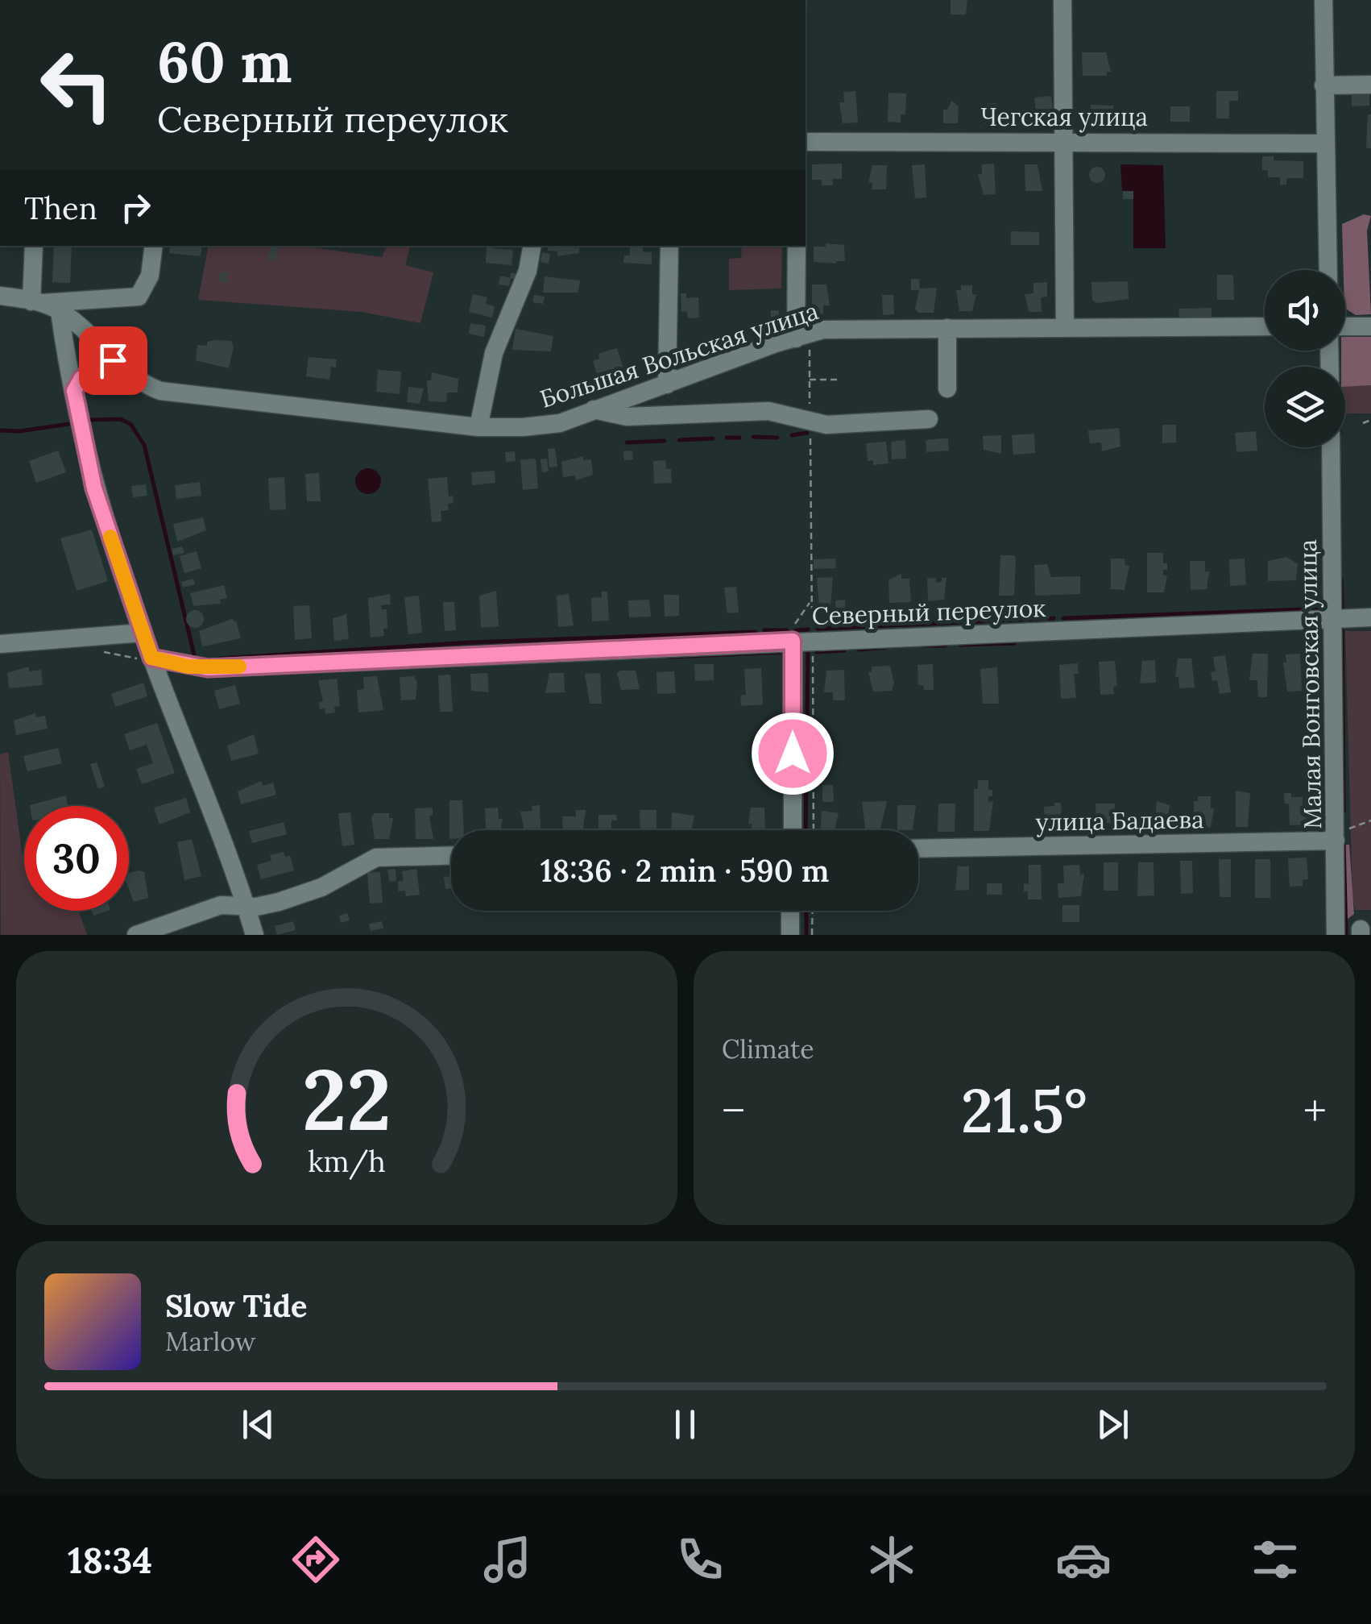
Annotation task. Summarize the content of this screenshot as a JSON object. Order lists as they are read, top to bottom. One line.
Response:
{"streets":{"street":["Чегская улица","Большая Вольская улица","Северный переулок","Малая Вонговская улица","улица Бадаева"]},"crossings":[["Северный переулок","Малая Вонговская улица"],["Малая Вонговская улица","улица Бадаева"]],"page":{"turn":["60 m","Северный переулок"],"then":"Then","limit":"30","trip":"18:36 · 2 min · 590 m","tile":"Climate","heat":["−","21.5°","+"],"song":["Slow Tide","Marlow"],"tabs":"18:34","gauge":["22","km/h"]}}
